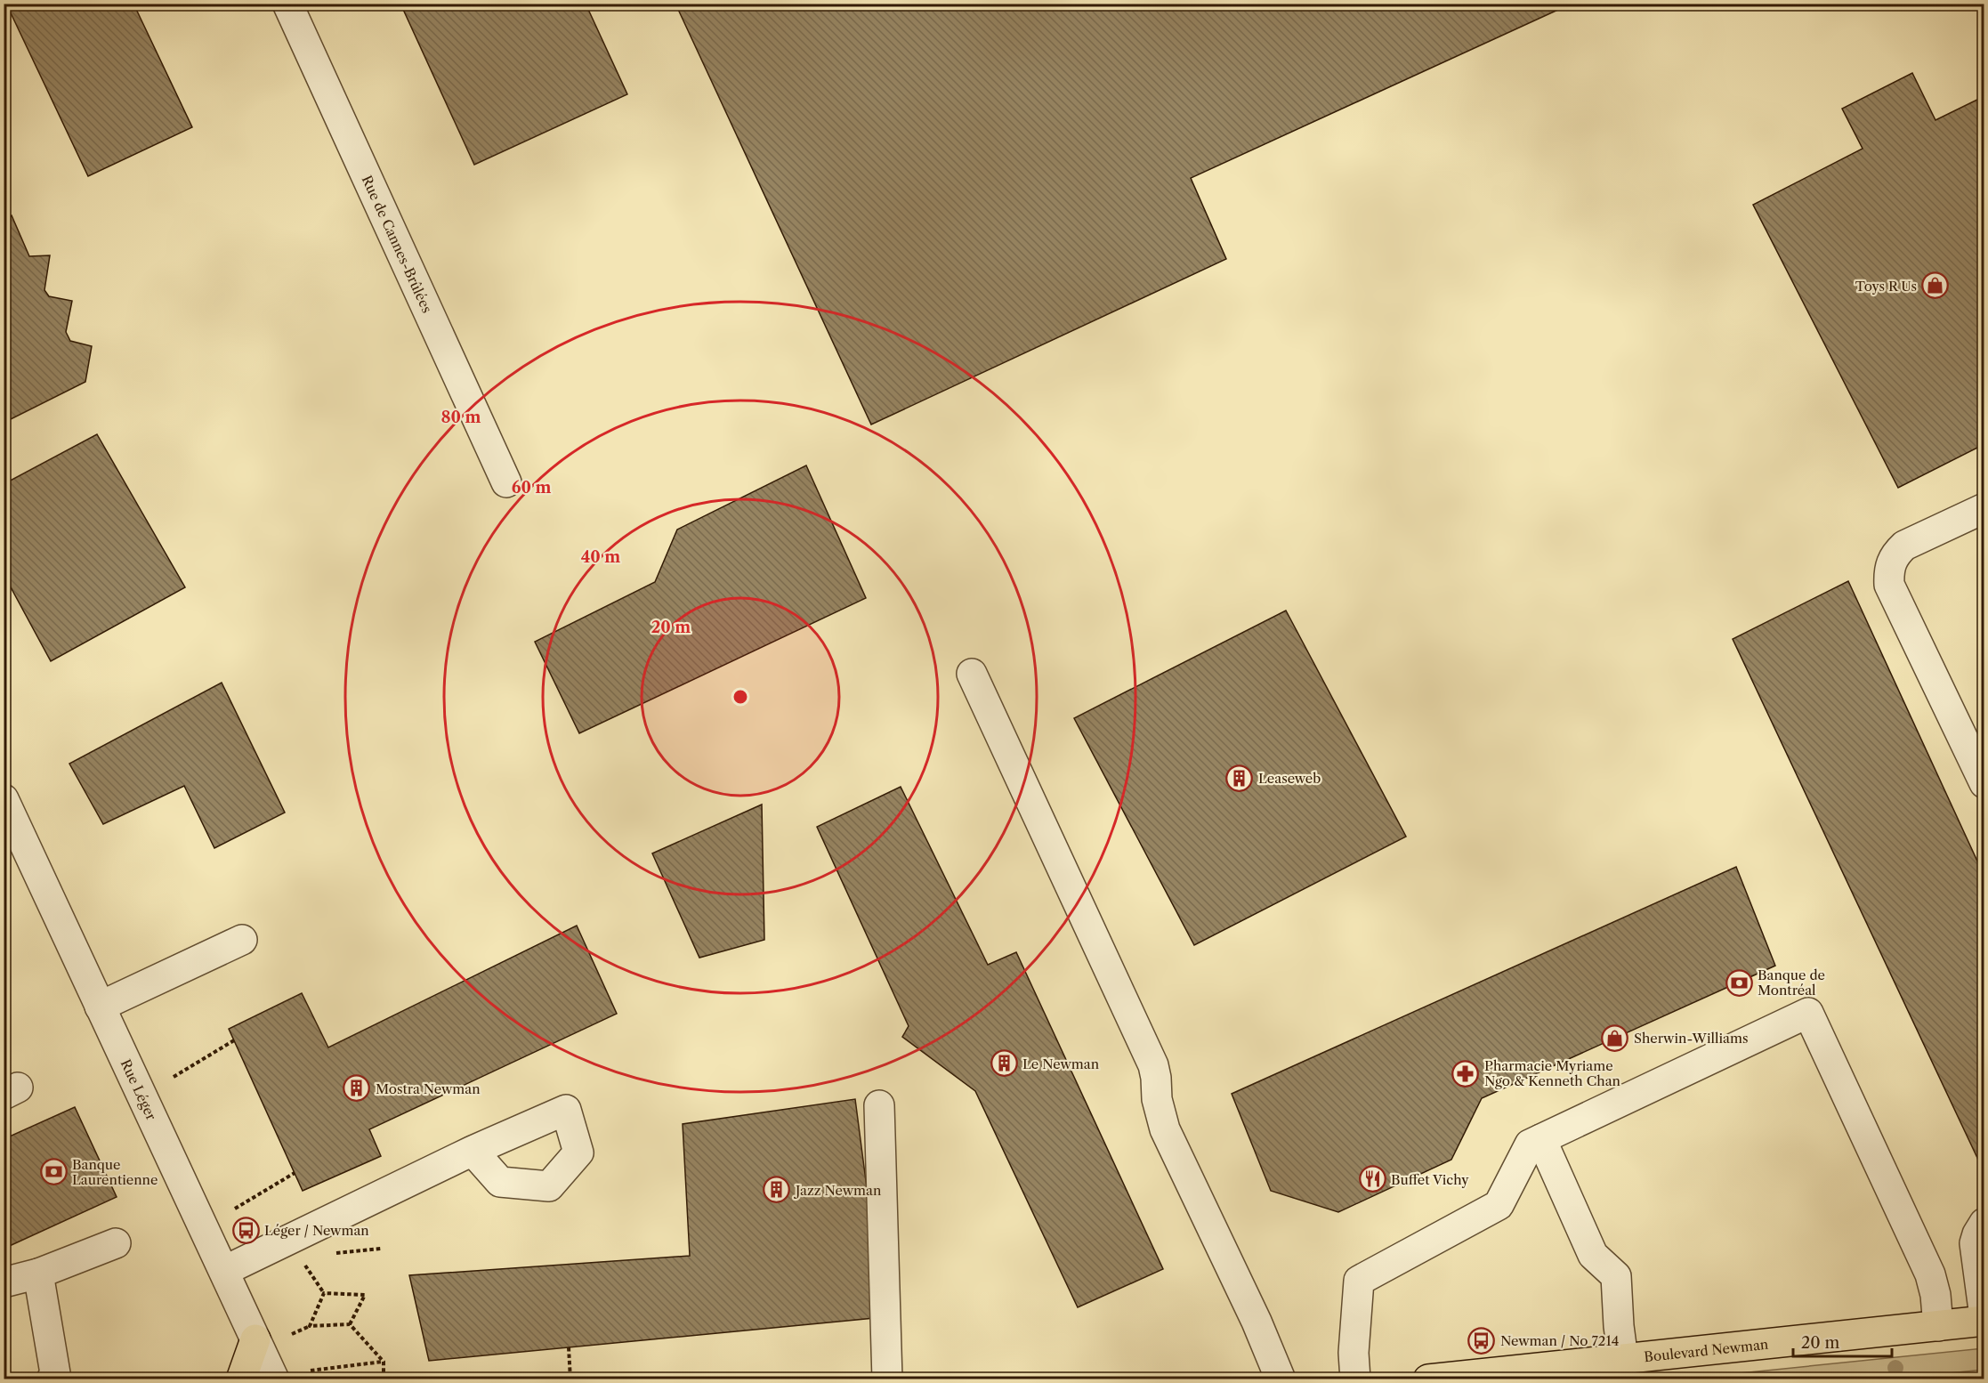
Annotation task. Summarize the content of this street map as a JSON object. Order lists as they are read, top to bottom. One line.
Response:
{"streets":{"main road":["Boulevard Newman"],"street":["Rue de Cannes-Brûlées","Rue Léger"]},"places":{"shop":["Toys R Us","Sherwin-Williams"],"building":["Leaseweb","Le Newman","Mostra Newman","Jazz Newman"],"bank":["Banque de Montréal","Banque Laurentienne"],"pharmacy":["Pharmacie Myriame Ngo & Kenneth Chan"],"restaurant":["Buffet Vichy"],"bus stop":["Léger / Newman","Newman / No 7214"]},"scale_bar":"20 m","rings":["80 m","60 m","40 m","20 m"]}
